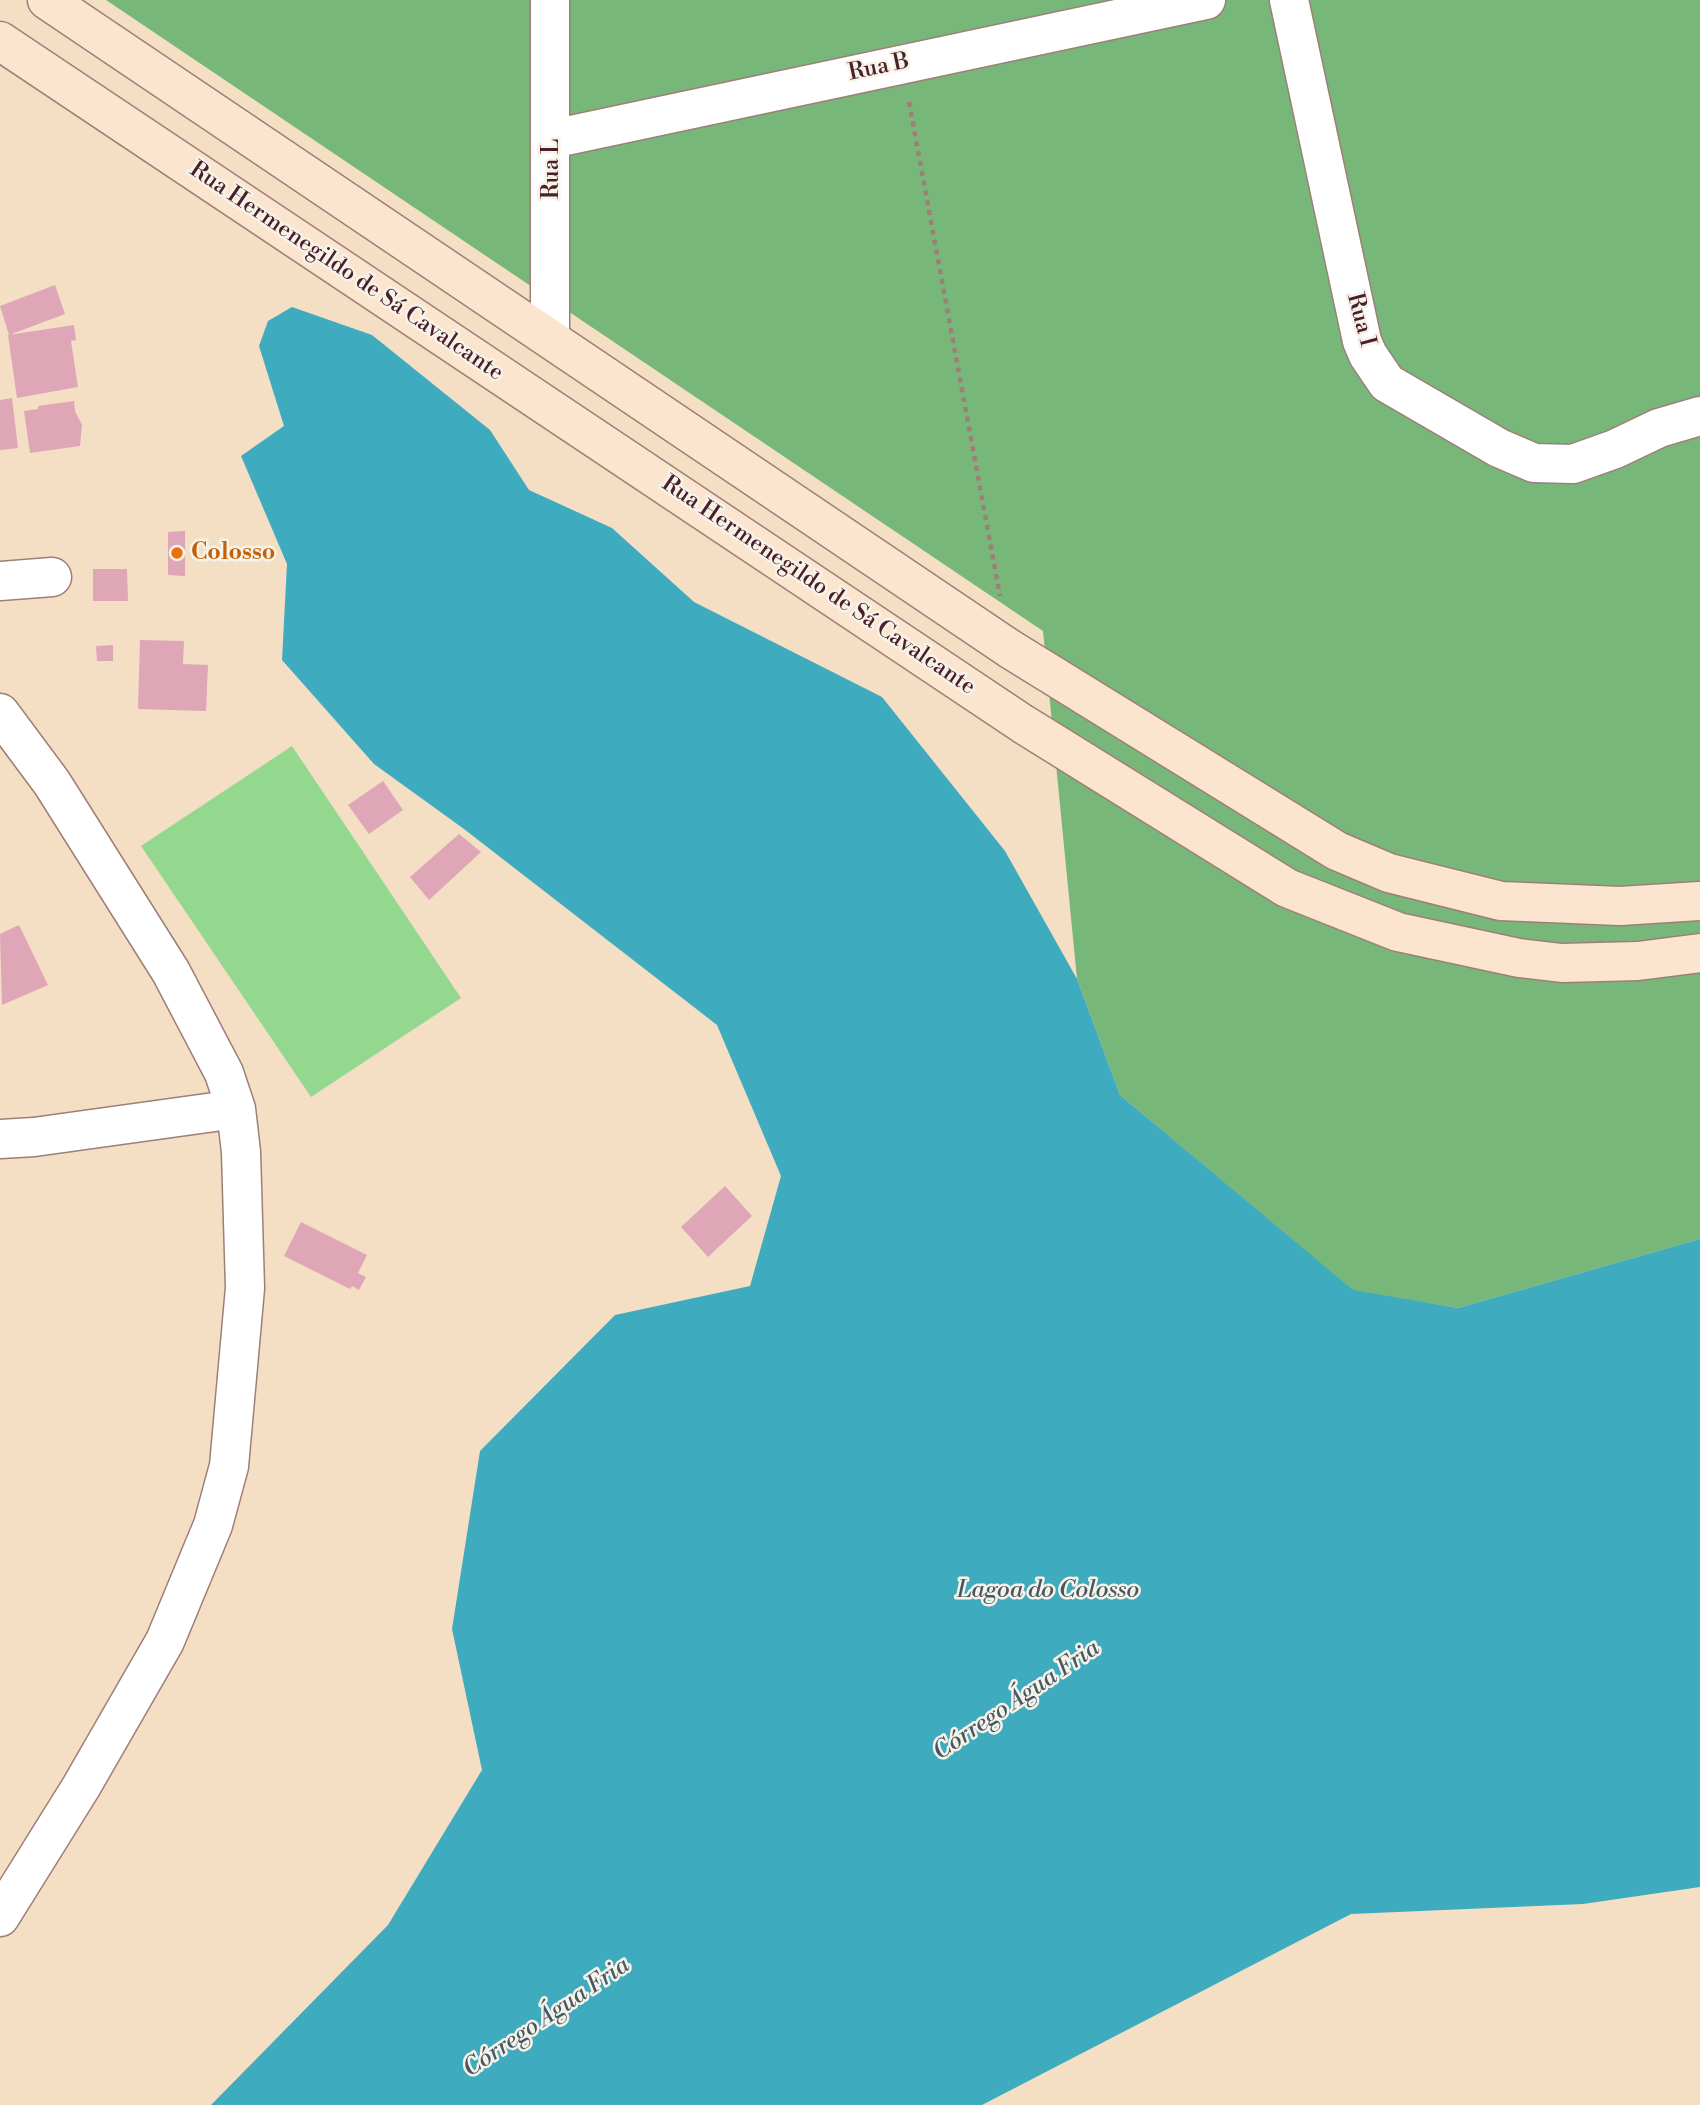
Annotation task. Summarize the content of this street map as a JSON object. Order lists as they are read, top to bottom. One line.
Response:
{"streets":{"street":["Rua B","Rua L","Rua Hermenegildo de Sá Cavalcante","Rua I"]},"crossings":[["Rua B","Rua L"]],"water":["Lagoa do Colosso","Córrego Água Fria"],"places":["Colosso"]}
